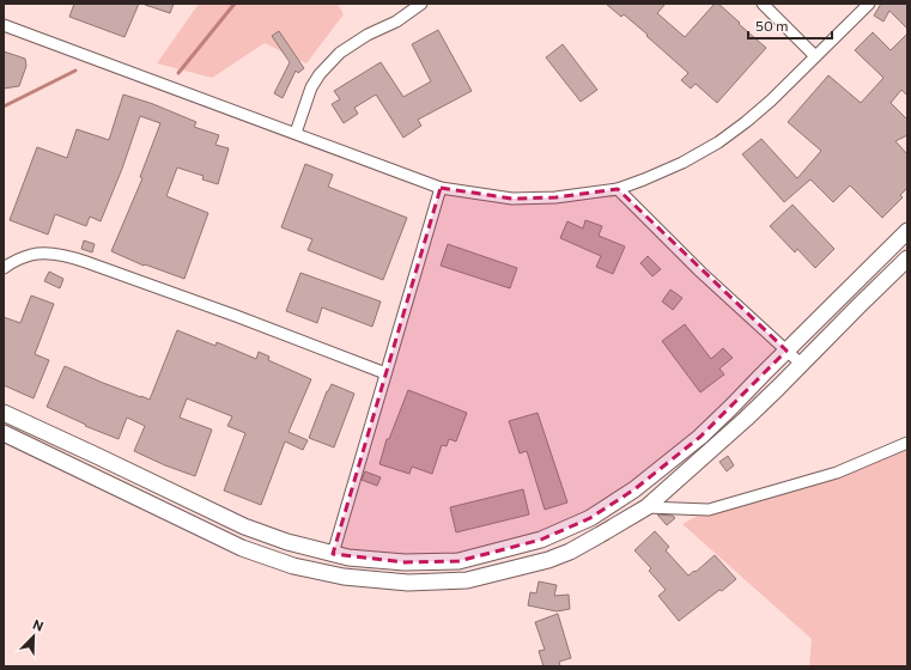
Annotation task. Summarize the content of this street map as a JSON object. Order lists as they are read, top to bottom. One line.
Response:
{"scale_bar":"50 m","north":"top right"}
